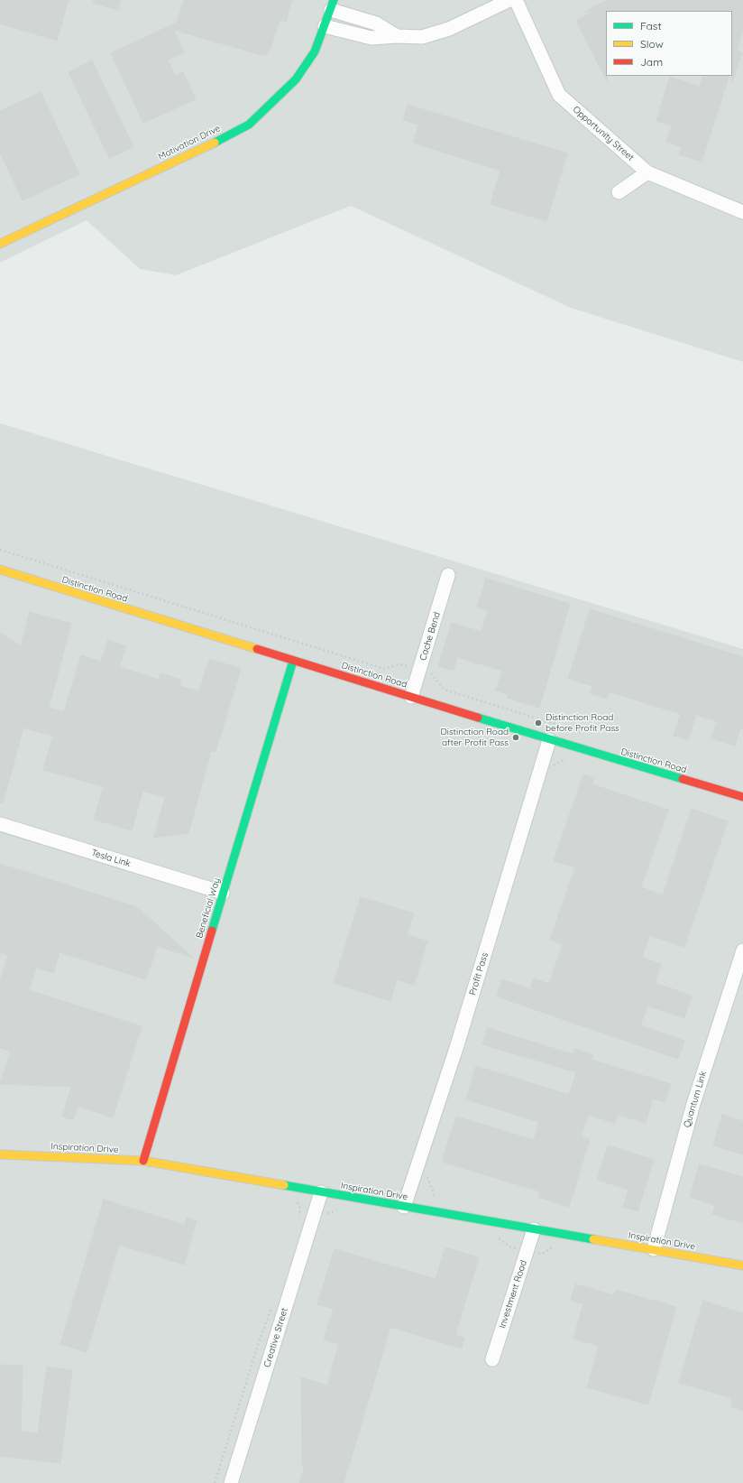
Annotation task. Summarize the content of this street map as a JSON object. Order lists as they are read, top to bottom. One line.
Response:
{"streets":{"street":["Opportunity Street","Motivation Drive","Distinction Road","Cache Bend","Tesla Link","Beneficial Way","Profit Pass","Quantum Link","Inspiration Drive","Investment Road","Creative Street"]},"crossings":[["Distinction Road","Cache Bend"],["Distinction Road","Beneficial Way"],["Distinction Road","Profit Pass"],["Tesla Link","Beneficial Way"],["Beneficial Way","Inspiration Drive"],["Profit Pass","Inspiration Drive"],["Quantum Link","Inspiration Drive"],["Inspiration Drive","Investment Road"],["Inspiration Drive","Creative Street"]],"places":["Distinction Road before Profit Pass","Distinction Road after Profit Pass"],"legend":["Fast","Slow","Jam"]}
